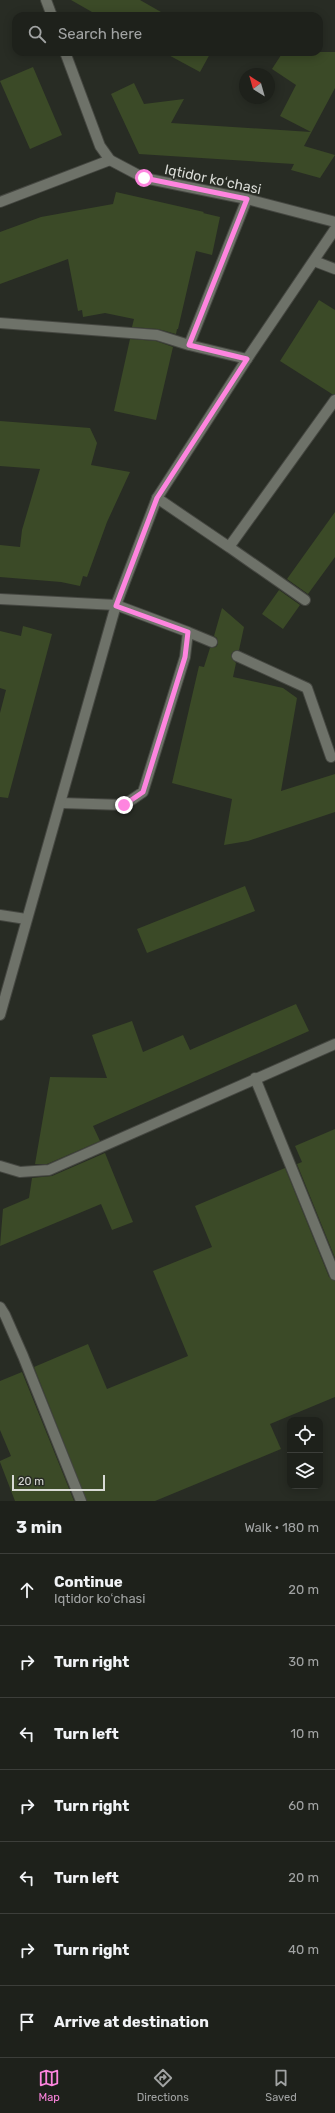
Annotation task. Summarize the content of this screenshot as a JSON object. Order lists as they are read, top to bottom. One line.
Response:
{"streets":{"street":["Iqtidor koʻchasi"]},"scale_bar":"20 m","north":"top left","page":{"search":"Search here","scale":"20 m","heading":["3 min","Walk · 180 m"],"list":[["Continue","Iqtidor koʻchasi","20 m"],["Turn right","30 m"],["Turn left","10 m"],["Turn right","60 m"],["Turn left","20 m"],["Turn right","40 m"],"Arrive at destination"],"nav":["Map","Directions","Saved"]}}
